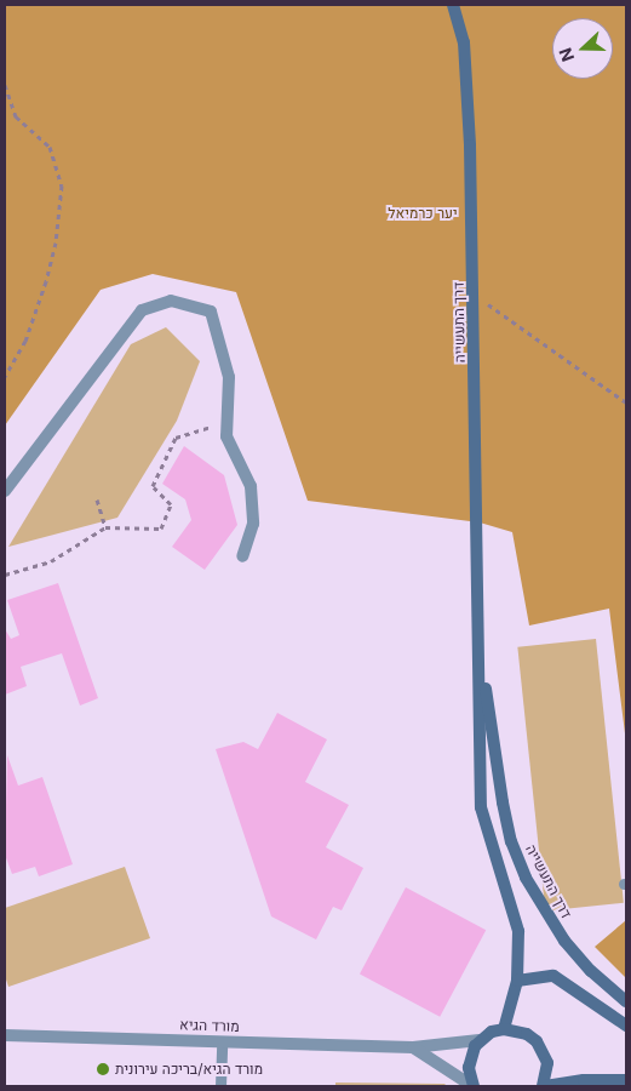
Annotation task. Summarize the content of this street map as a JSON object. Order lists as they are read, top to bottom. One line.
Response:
{"streets":{"street":["דרך התעשייה","מורד הגיא"]},"parks":["יער כרמיאל"],"places":["מורד הגיא/בריכה עירונית"],"north":"left"}
